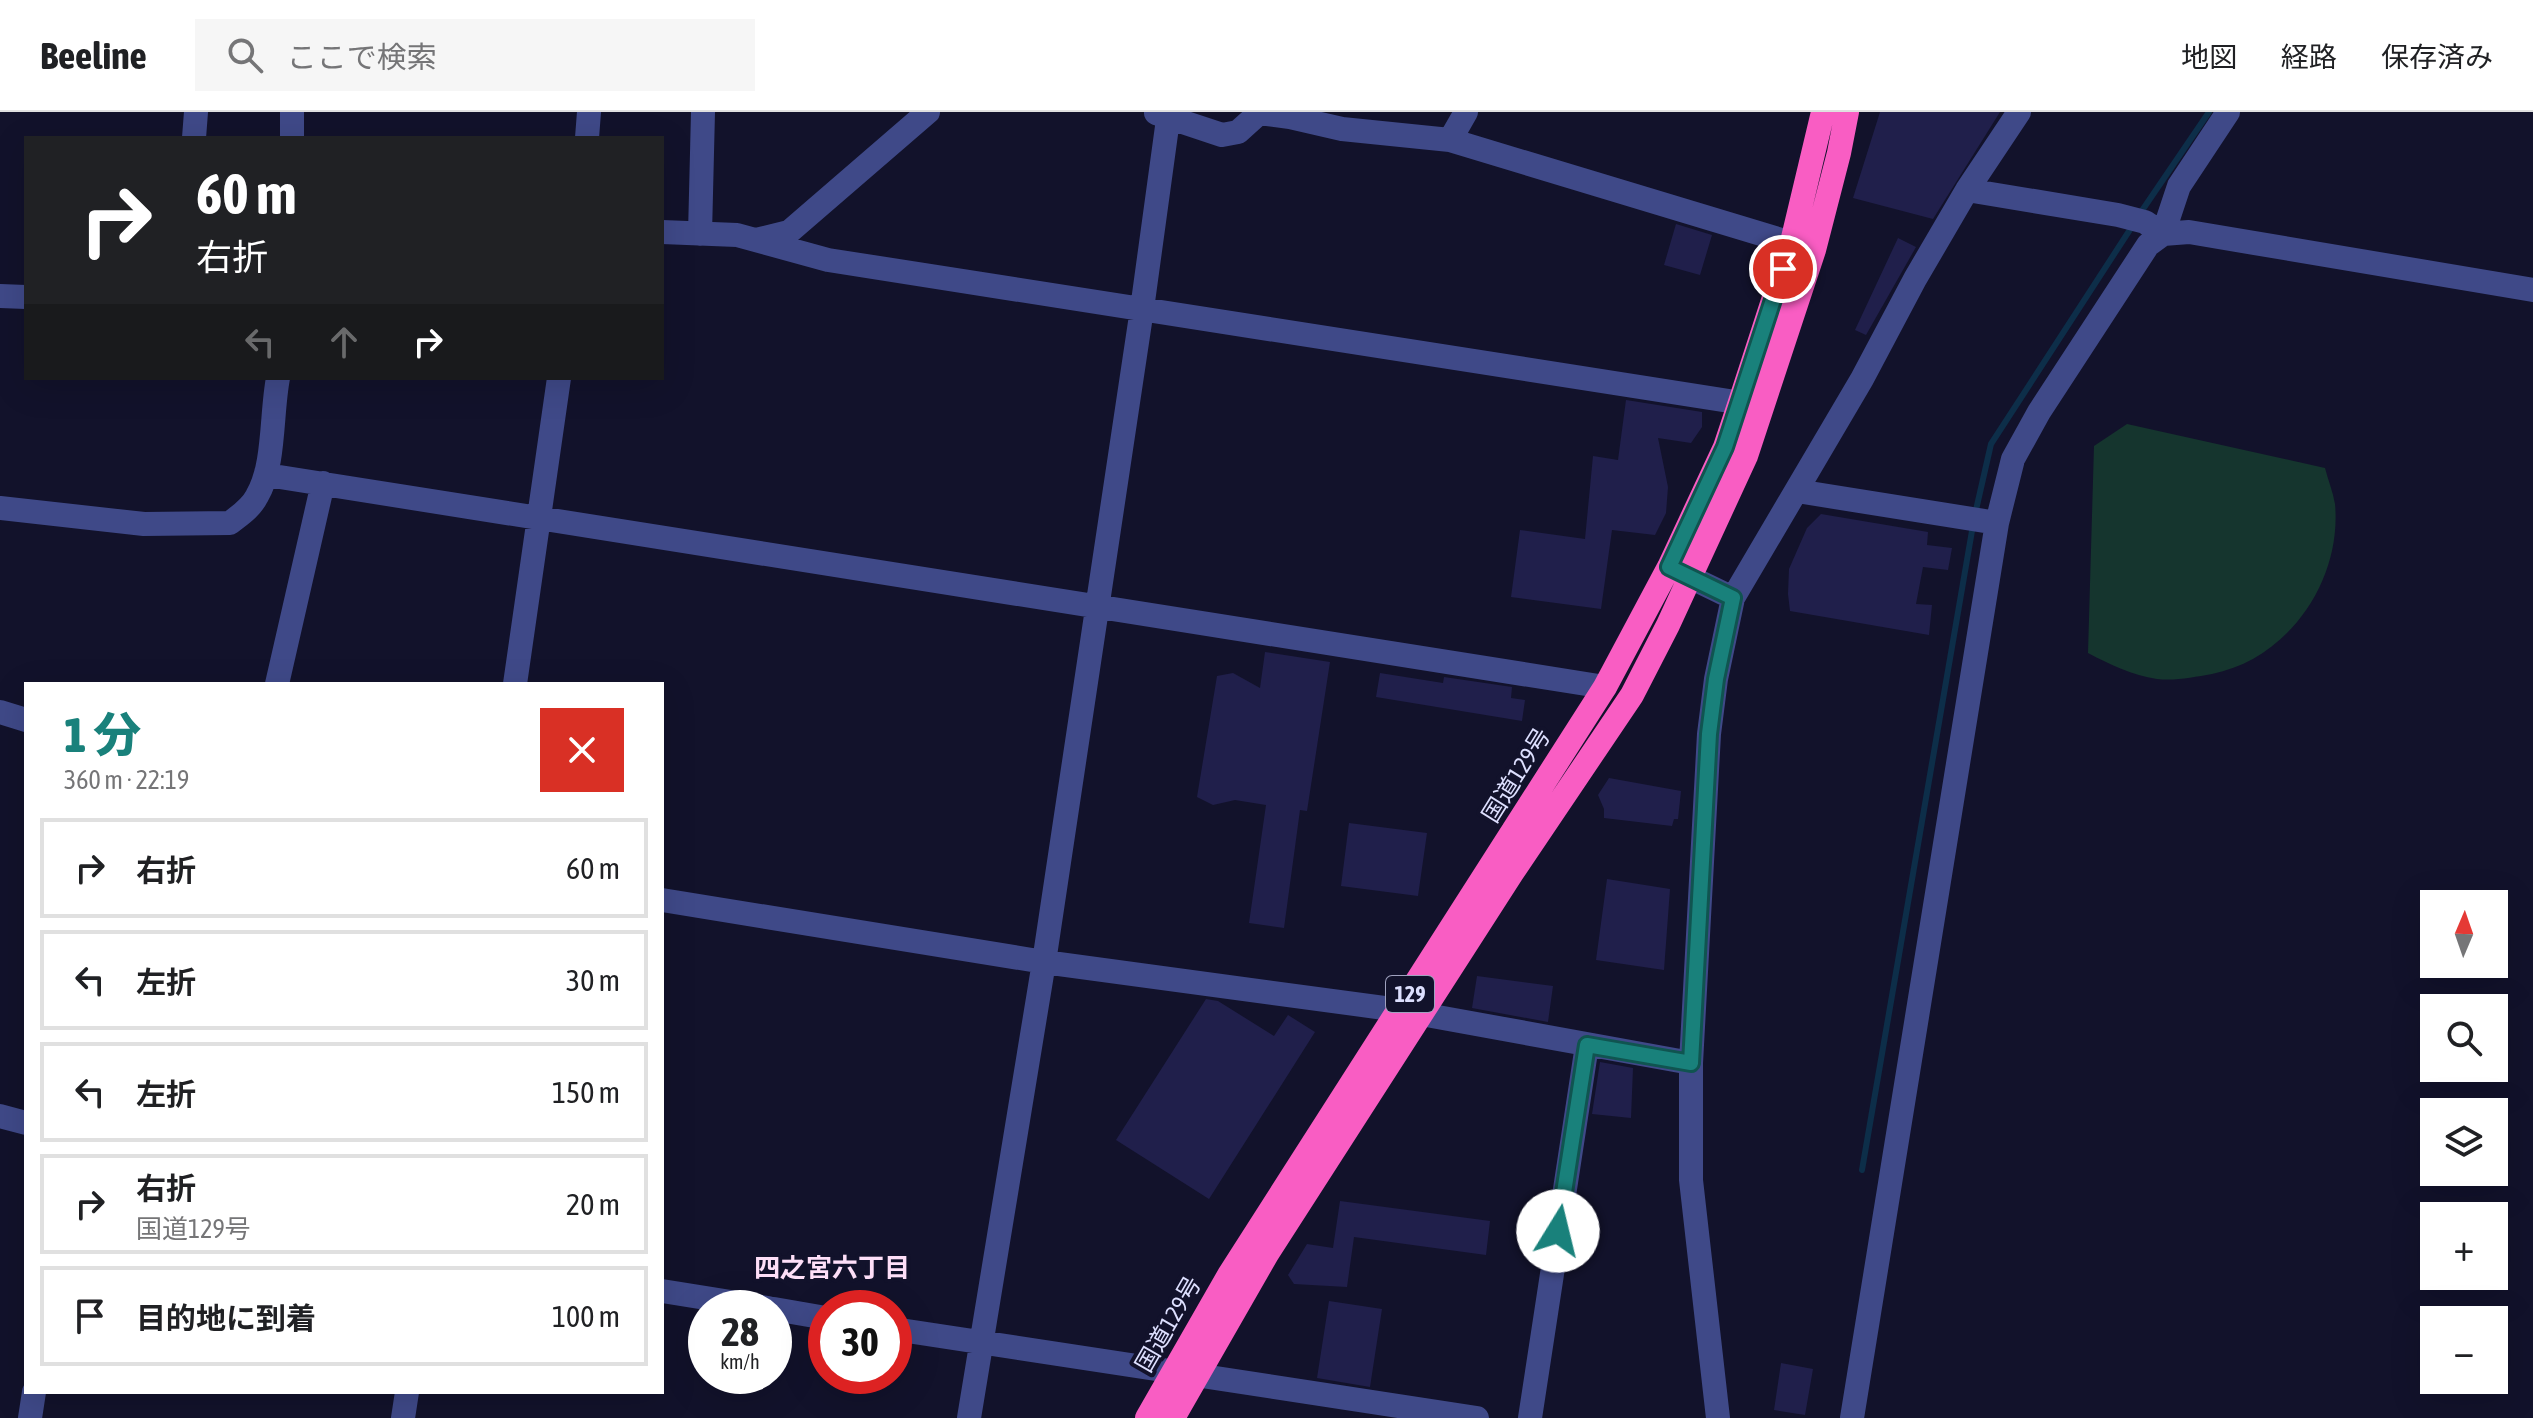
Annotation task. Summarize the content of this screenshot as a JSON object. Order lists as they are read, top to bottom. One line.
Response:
{"streets":{"highway":["国道129号","129"]},"districts":["四之宮六丁目"],"north":"top","page":{"header":"Beeline","search":"ここで検索","nav":["地図","経路","保存済み"],"turn":["60 m","右折"],"heading":["1 分","360 m · 22:19"],"list":[{"name":"右折","value":"60 m"},{"name":"左折","value":"30 m"},{"name":"左折","value":"150 m"},{"name":"右折","note":"国道129号","value":"20 m"},{"name":"目的地に到着","value":"100 m"}],"map_buttons":["+","−"],"speed":"28 km/h","limit":"30"}}
